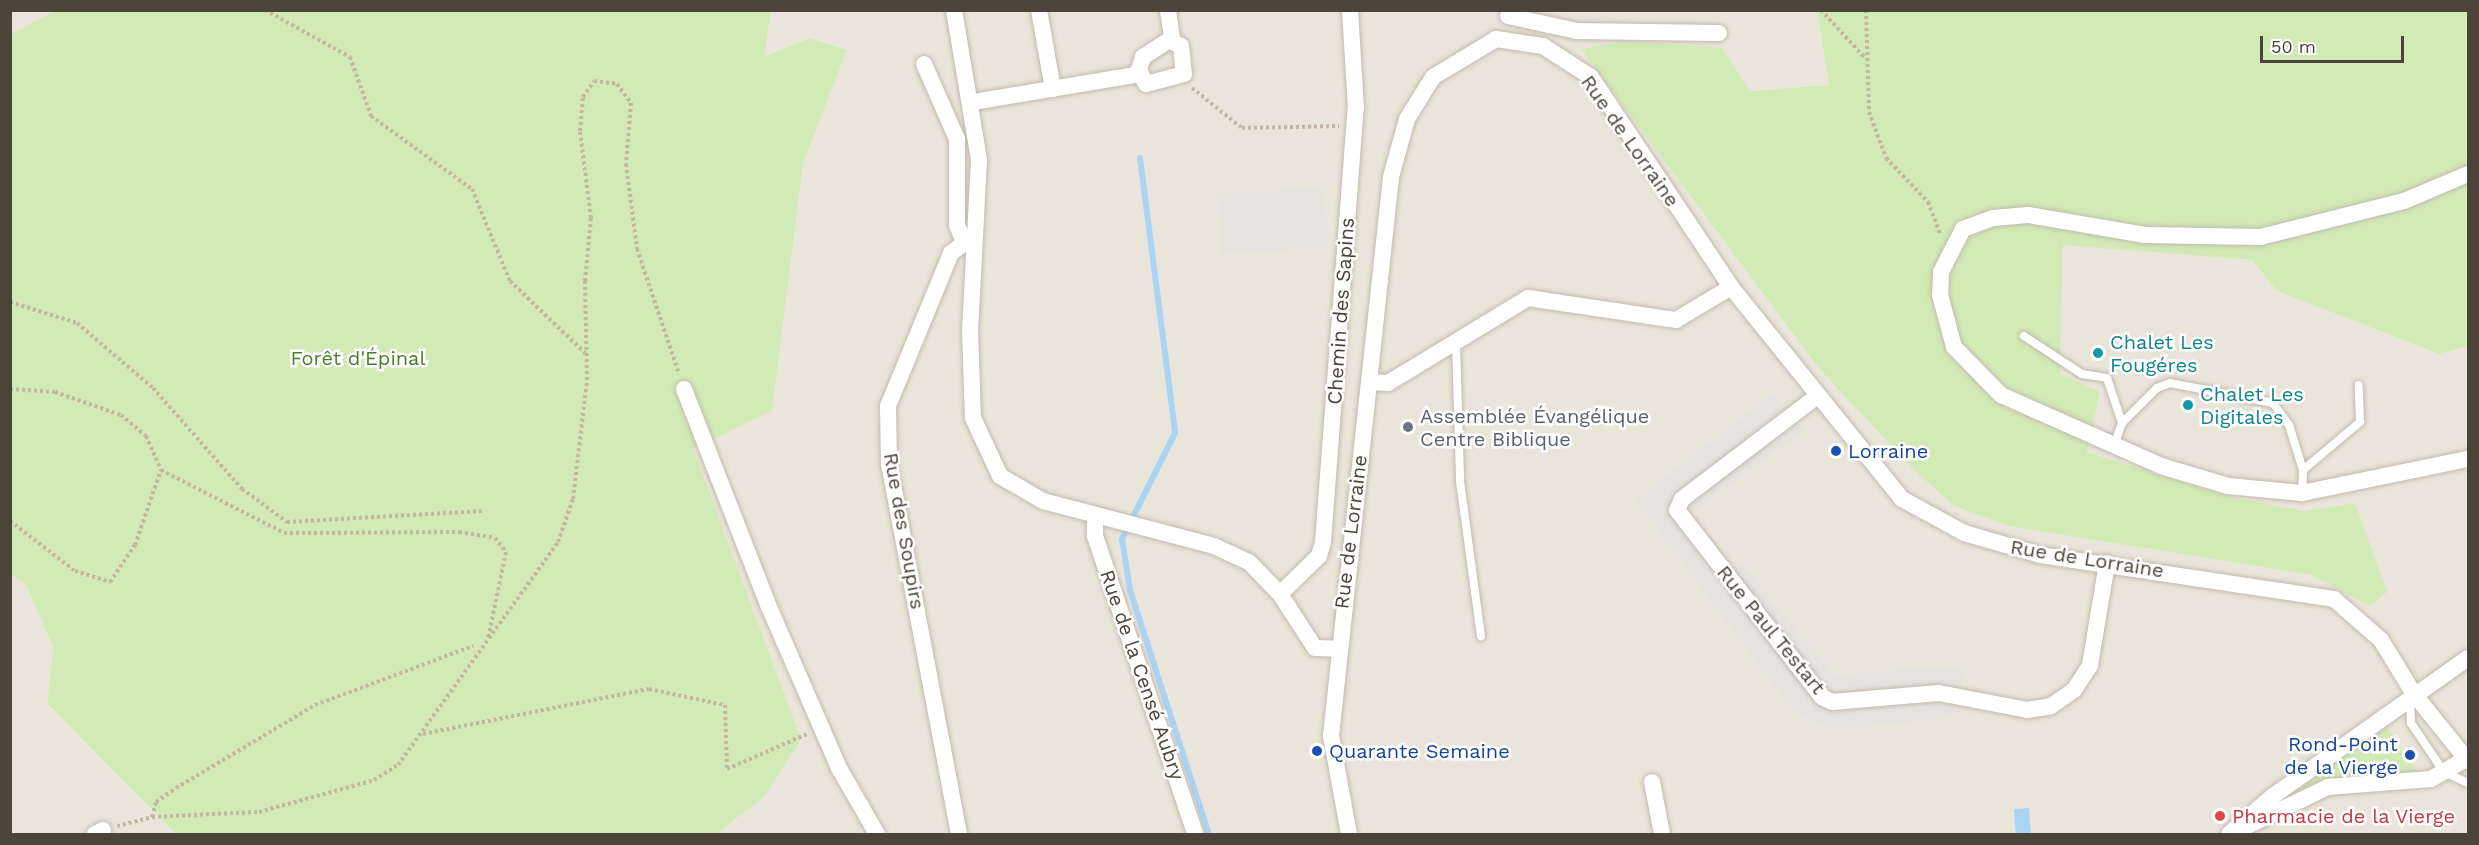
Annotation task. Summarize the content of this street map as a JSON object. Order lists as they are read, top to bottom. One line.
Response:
{"streets":{"street":["Rue de Lorraine","Chemin des Sapins","Rue des Soupirs","Rue Paul Testart","Rue de la Censé Aubry"]},"crossings":[["Rue de Lorraine","Rue Paul Testart"]],"parks":["Forêt d'Épinal"],"places":["Chalet Les Fougéres","Chalet Les Digitales","Assemblée Évangélique Centre Biblique","Lorraine","Quarante Semaine","Rond-Point de la Vierge","Pharmacie de la Vierge"],"scale_bar":"50 m"}
